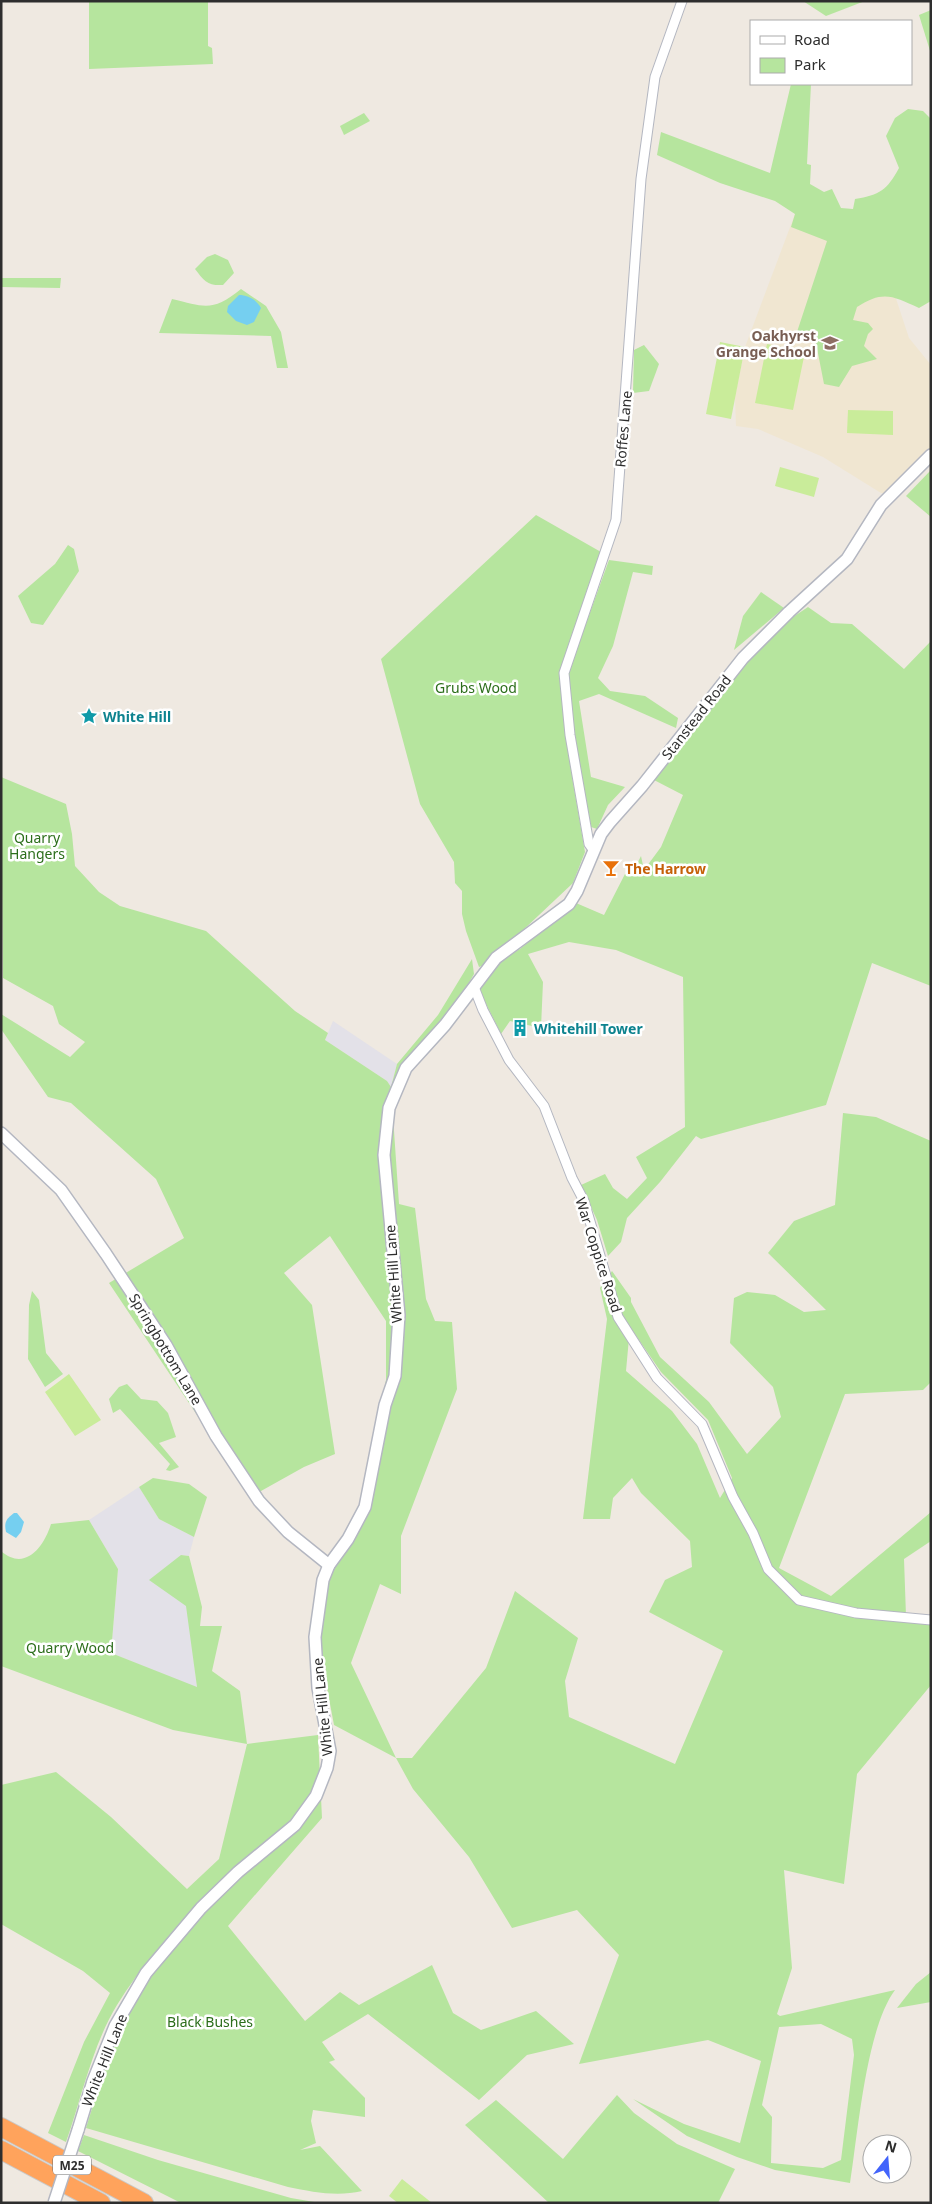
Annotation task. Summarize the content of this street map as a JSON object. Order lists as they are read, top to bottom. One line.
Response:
{"streets":{"highway":["M25"],"street":["Roffes Lane","Stanstead Road","War Coppice Road","White Hill Lane","Springbottom Lane"]},"crossings":[["Roffes Lane","Stanstead Road"],["Stanstead Road","War Coppice Road"],["Stanstead Road","White Hill Lane"],["War Coppice Road","White Hill Lane"],["White Hill Lane","Springbottom Lane"]],"parks":["Grubs Wood","Quarry Hangers","Quarry Wood","Black Bushes"],"places":{"school or university":["Oakhyrst Grange School"],"place":["White Hill"],"bar":["The Harrow"],"building":["Whitehill Tower"]},"legend":["Road","Park"],"north":"top"}
